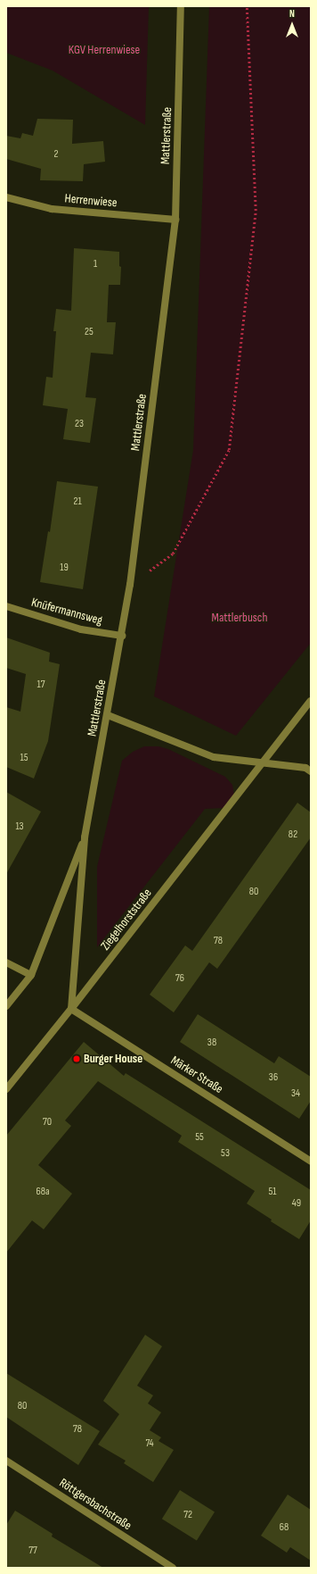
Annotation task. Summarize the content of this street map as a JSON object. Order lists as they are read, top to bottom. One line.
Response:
{"streets":{"street":["Mattlerstraße","Herrenwiese","Knüfermannsweg","Ziegelhorststraße","Märker Straße","Röttgersbachstraße"]},"crossings":[["Mattlerstraße","Herrenwiese"],["Mattlerstraße","Knüfermannsweg"],["Mattlerstraße","Ziegelhorststraße"],["Mattlerstraße","Märker Straße"],["Ziegelhorststraße","Märker Straße"]],"parks":["KGV Herrenwiese","Mattlerbusch"],"places":["Burger House"],"house_numbers":["2","1","25","23","21","19","17","15","13","82","80","78","76","38","36","34","70","55","53","68a","51","49","80","78","74","72","68","77"],"north":"top"}
